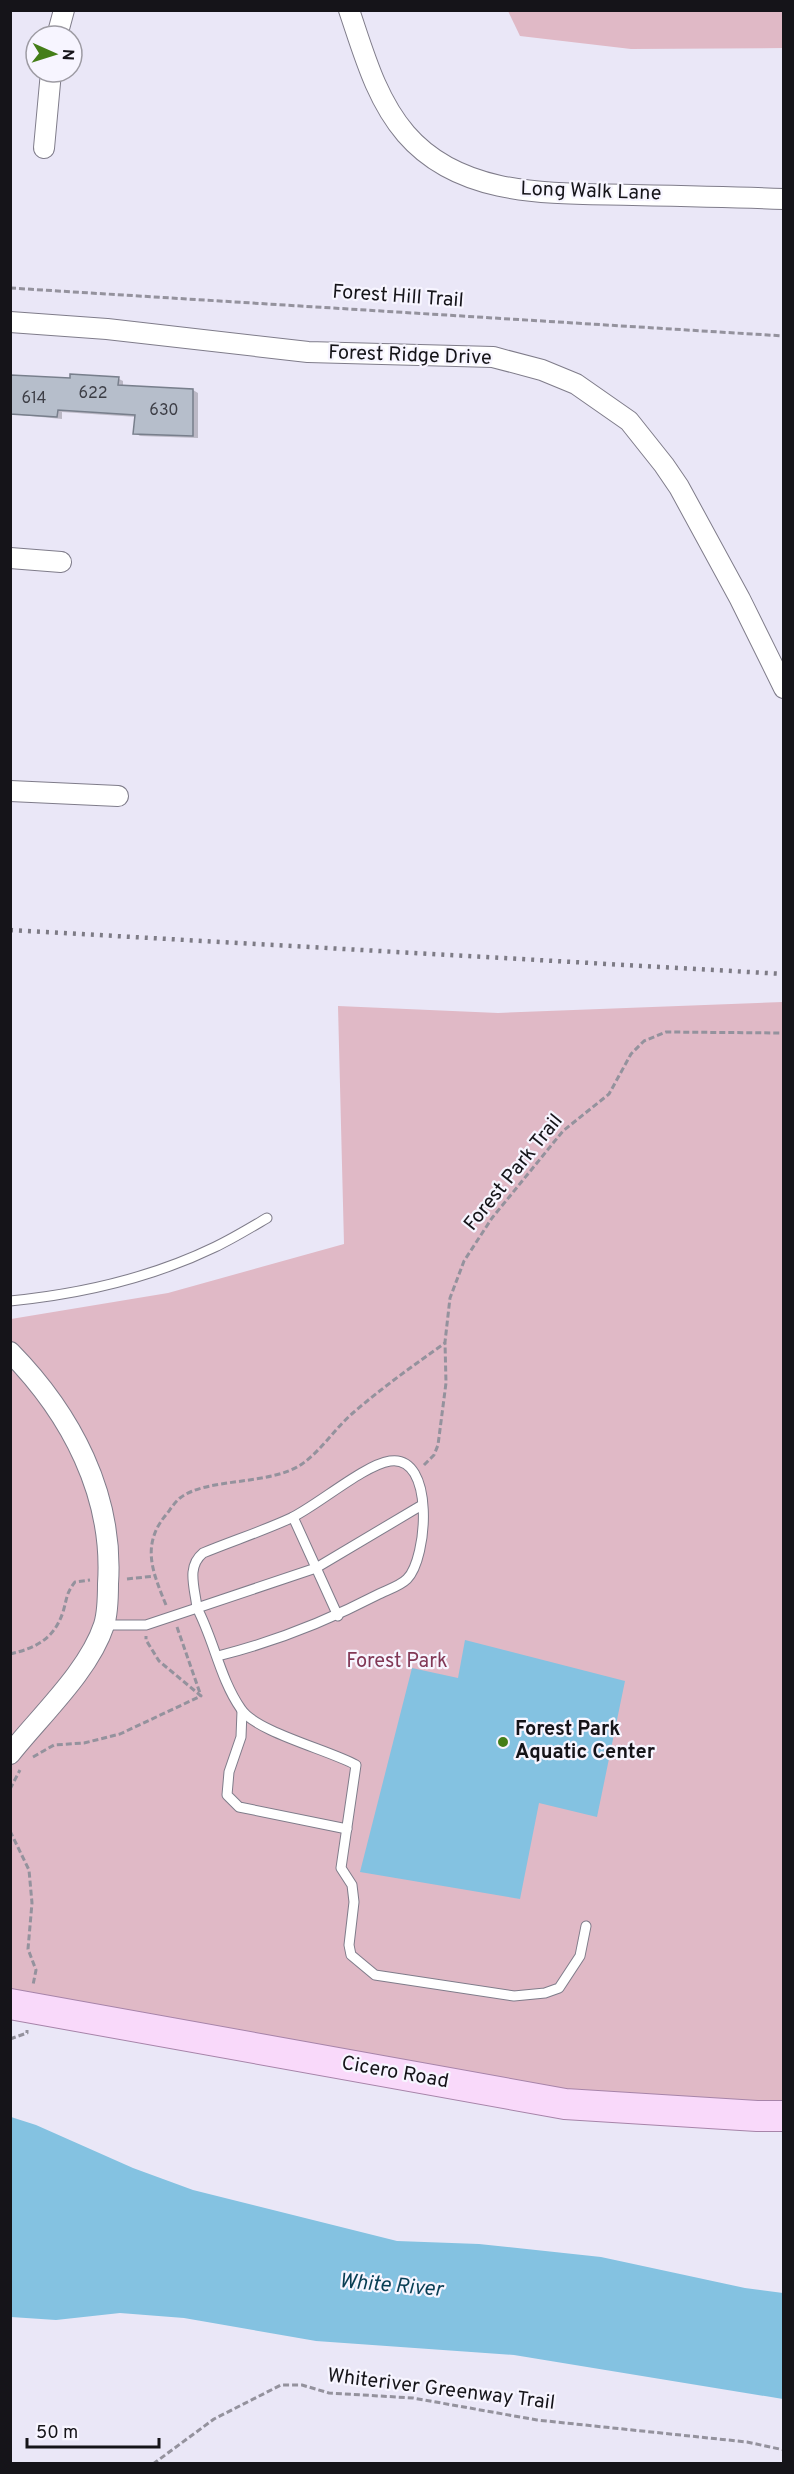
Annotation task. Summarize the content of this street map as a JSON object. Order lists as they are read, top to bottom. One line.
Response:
{"streets":{"main road":["Cicero Road"],"street":["Long Walk Lane","Forest Ridge Drive"],"path":["Forest Hill Trail","Forest Park Trail","Whiteriver Greenway Trail"]},"water":["White River"],"parks":["Forest Park"],"places":["Forest Park Aquatic Center"],"house_numbers":["622","614","630"],"scale_bar":"50 m","north":"right"}
